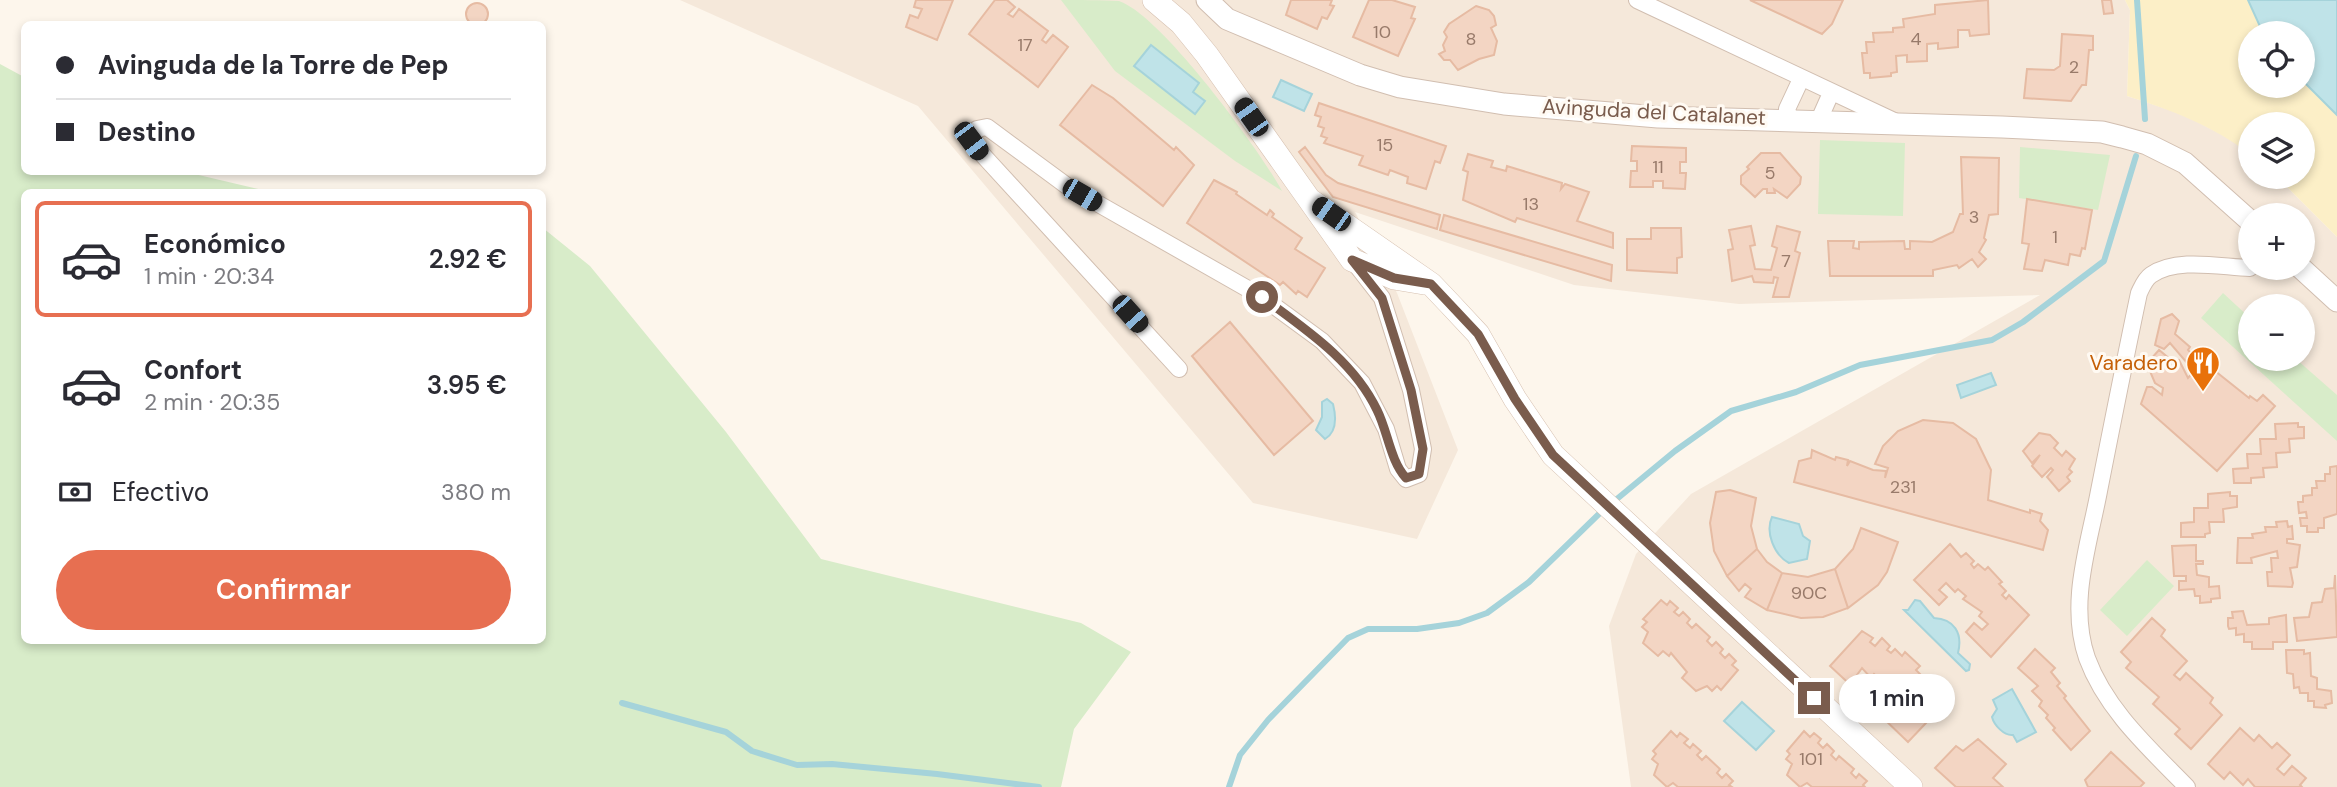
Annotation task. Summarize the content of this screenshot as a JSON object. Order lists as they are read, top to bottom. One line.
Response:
{"streets":{"street":["Avinguda del Catalanet"]},"places":{"restaurant":["Varadero"]},"house_numbers":["10","8","4","17","2","15","11","5","13","3","1","7","231","90C","101"],"page":{"map_buttons":["+","−"],"banner":["Avinguda de la Torre de Pep","Destino"],"list":[{"name":"Económico","note":"1 min · 20:34","value":"2.92 €"},{"name":"Confort","note":"2 min · 20:35","value":"3.95 €"}],"pay":["Efectivo","380 m"],"buttons":"Confirmar","bubble":"1 min"}}
